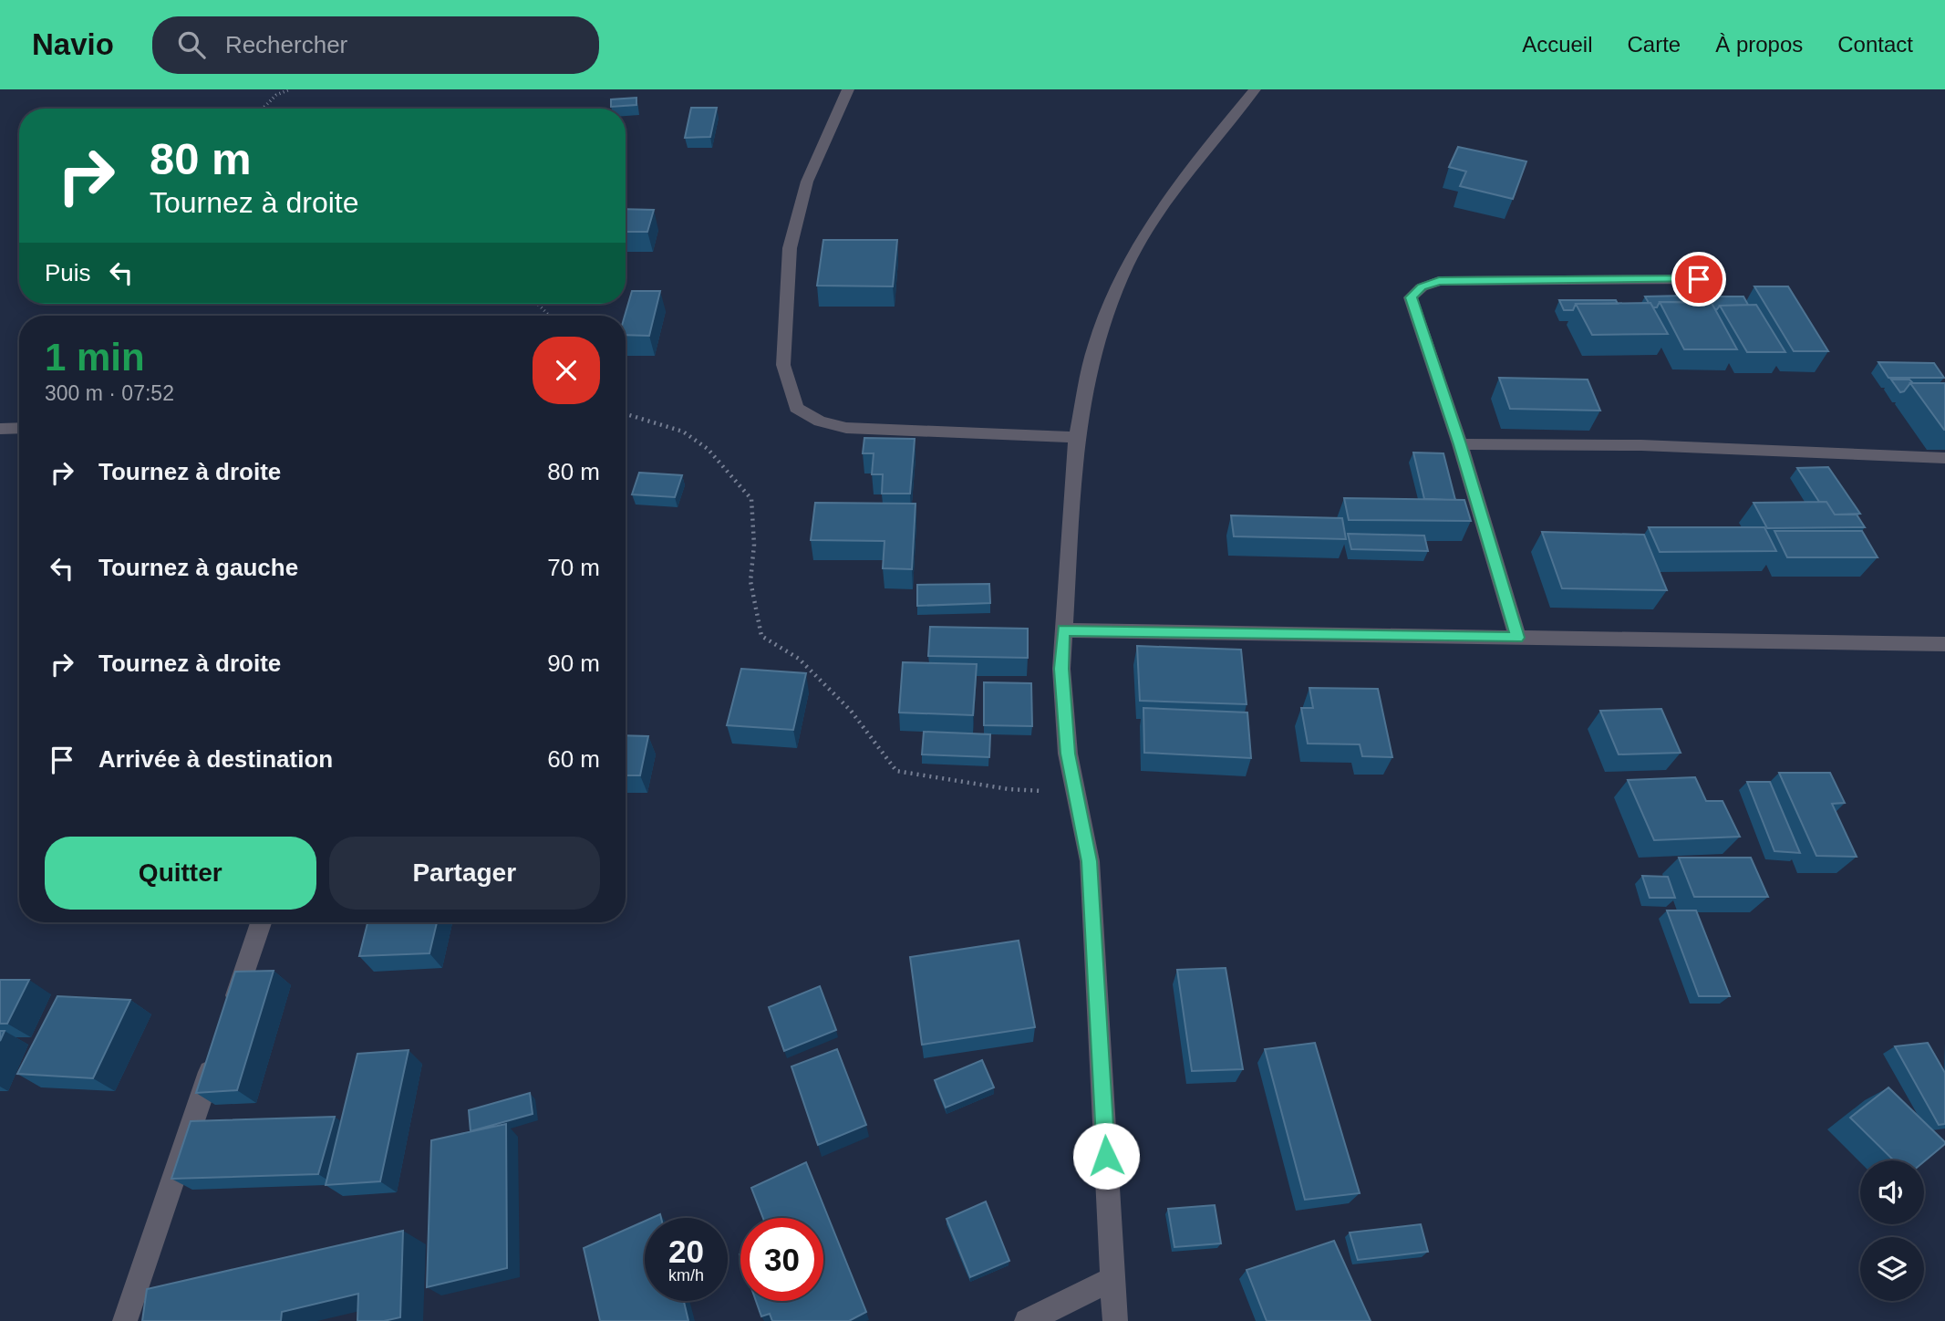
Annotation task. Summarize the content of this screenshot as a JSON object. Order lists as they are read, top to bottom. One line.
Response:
{"page":{"header":"Navio","search":"Rechercher","nav":["Accueil","Carte","À propos","Contact"],"turn":["80 m","Tournez à droite"],"then":"Puis","heading":["1 min","300 m · 07:52"],"list":[{"name":"Tournez à droite","value":"80 m"},{"name":"Tournez à gauche","value":"70 m"},{"name":"Tournez à droite","value":"90 m"},{"name":"Arrivée à destination","value":"60 m"}],"buttons":["Quitter","Partager"],"speed":"20 km/h","limit":"30"}}
